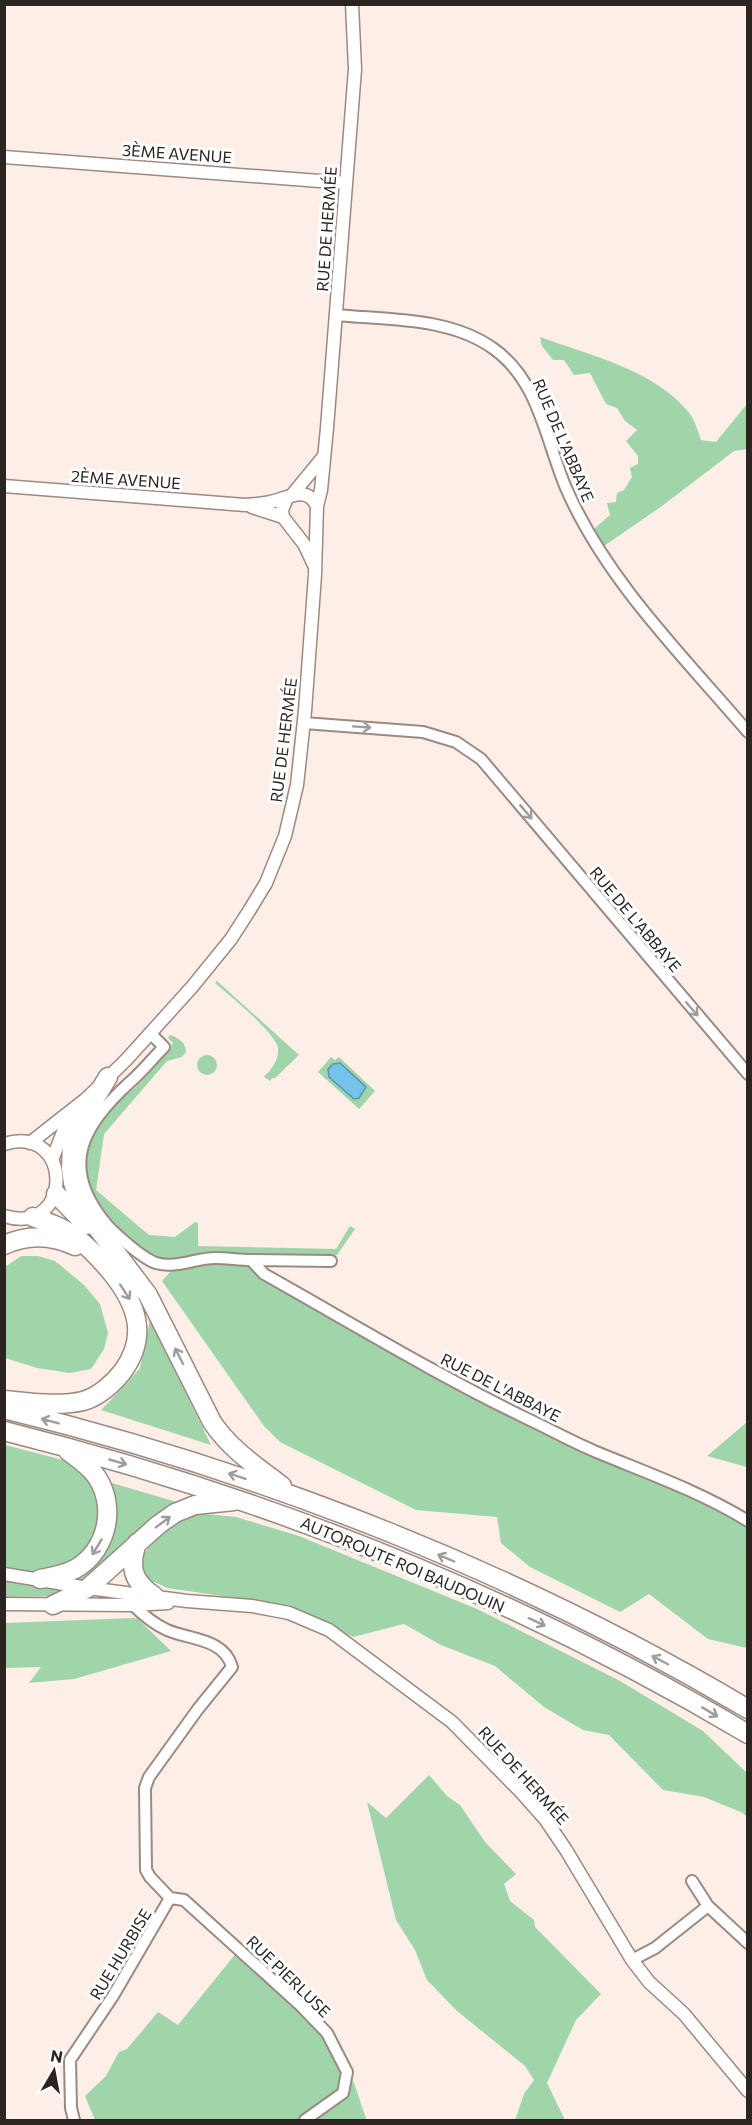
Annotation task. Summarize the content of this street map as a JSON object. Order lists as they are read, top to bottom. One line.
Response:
{"streets":{"highway":["AUTOROUTE ROI BAUDOUIN"],"street":["3ÈME AVENUE","RUE DE HERMÉE","RUE DE L'ABBAYE","2ÈME AVENUE","RUE HURBISE","RUE PIERLUSE"]},"crossings":[["3ÈME AVENUE","RUE DE HERMÉE"],["RUE DE HERMÉE","RUE DE L'ABBAYE"],["RUE DE HERMÉE","2ÈME AVENUE"],["RUE DE HERMÉE","RUE HURBISE"],["RUE HURBISE","RUE PIERLUSE"]],"north":"top"}
